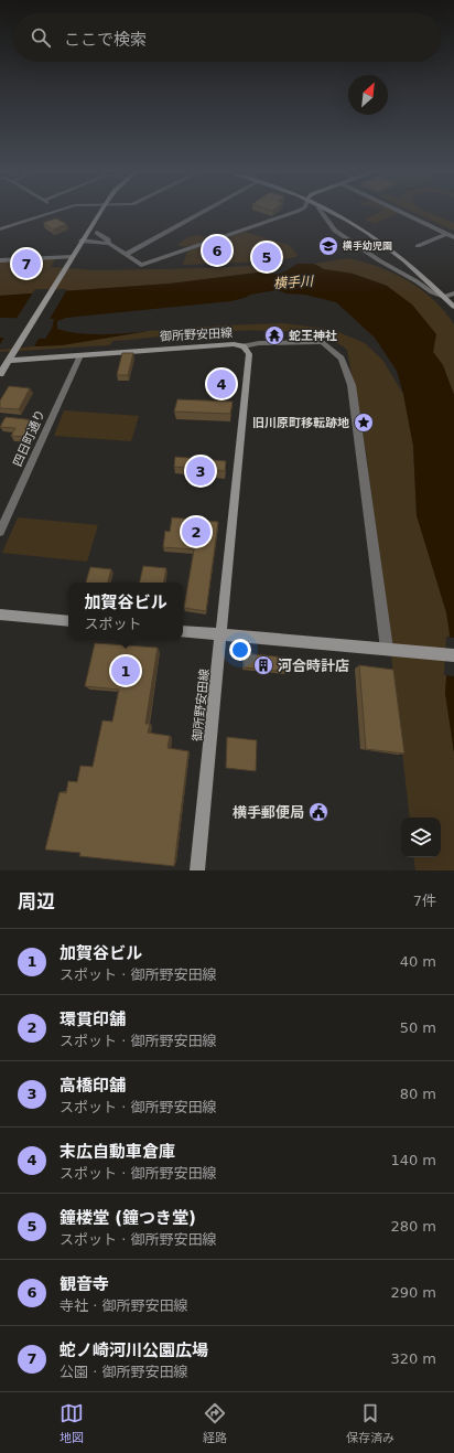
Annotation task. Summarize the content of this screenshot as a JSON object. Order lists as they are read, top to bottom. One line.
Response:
{"streets":{"main road":["御所野安田線"],"street":["四日町通り"]},"crossings":[["御所野安田線","四日町通り"]],"water":["横手川"],"places":{"school or university":["横手幼児園"],"temple":["蛇王神社"],"place":["旧川原町移転跡地"],"building":["河合時計店"],"public building":["横手郵便局"]},"north":"top right","page":{"search":"ここで検索","pins":["6","5","7","4","3","2","1"],"popup":["加賀谷ビル","スポット"],"heading":["周辺","7件"],"list":[{"mark":"1","name":"加賀谷ビル","note":"スポット · 御所野安田線","value":"40 m"},{"mark":"2","name":"環貫印舗","note":"スポット · 御所野安田線","value":"50 m"},{"mark":"3","name":"高橋印舗","note":"スポット · 御所野安田線","value":"80 m"},{"mark":"4","name":"末広自動車倉庫","note":"スポット · 御所野安田線","value":"140 m"},{"mark":"5","name":"鐘楼堂 (鐘つき堂)","note":"スポット · 御所野安田線","value":"280 m"},{"mark":"6","name":"観音寺","note":"寺社 · 御所野安田線","value":"290 m"},{"mark":"7","name":"蛇ノ崎河川公園広場","note":"公園 · 御所野安田線","value":"320 m"}],"nav":["地図","経路","保存済み"]}}
